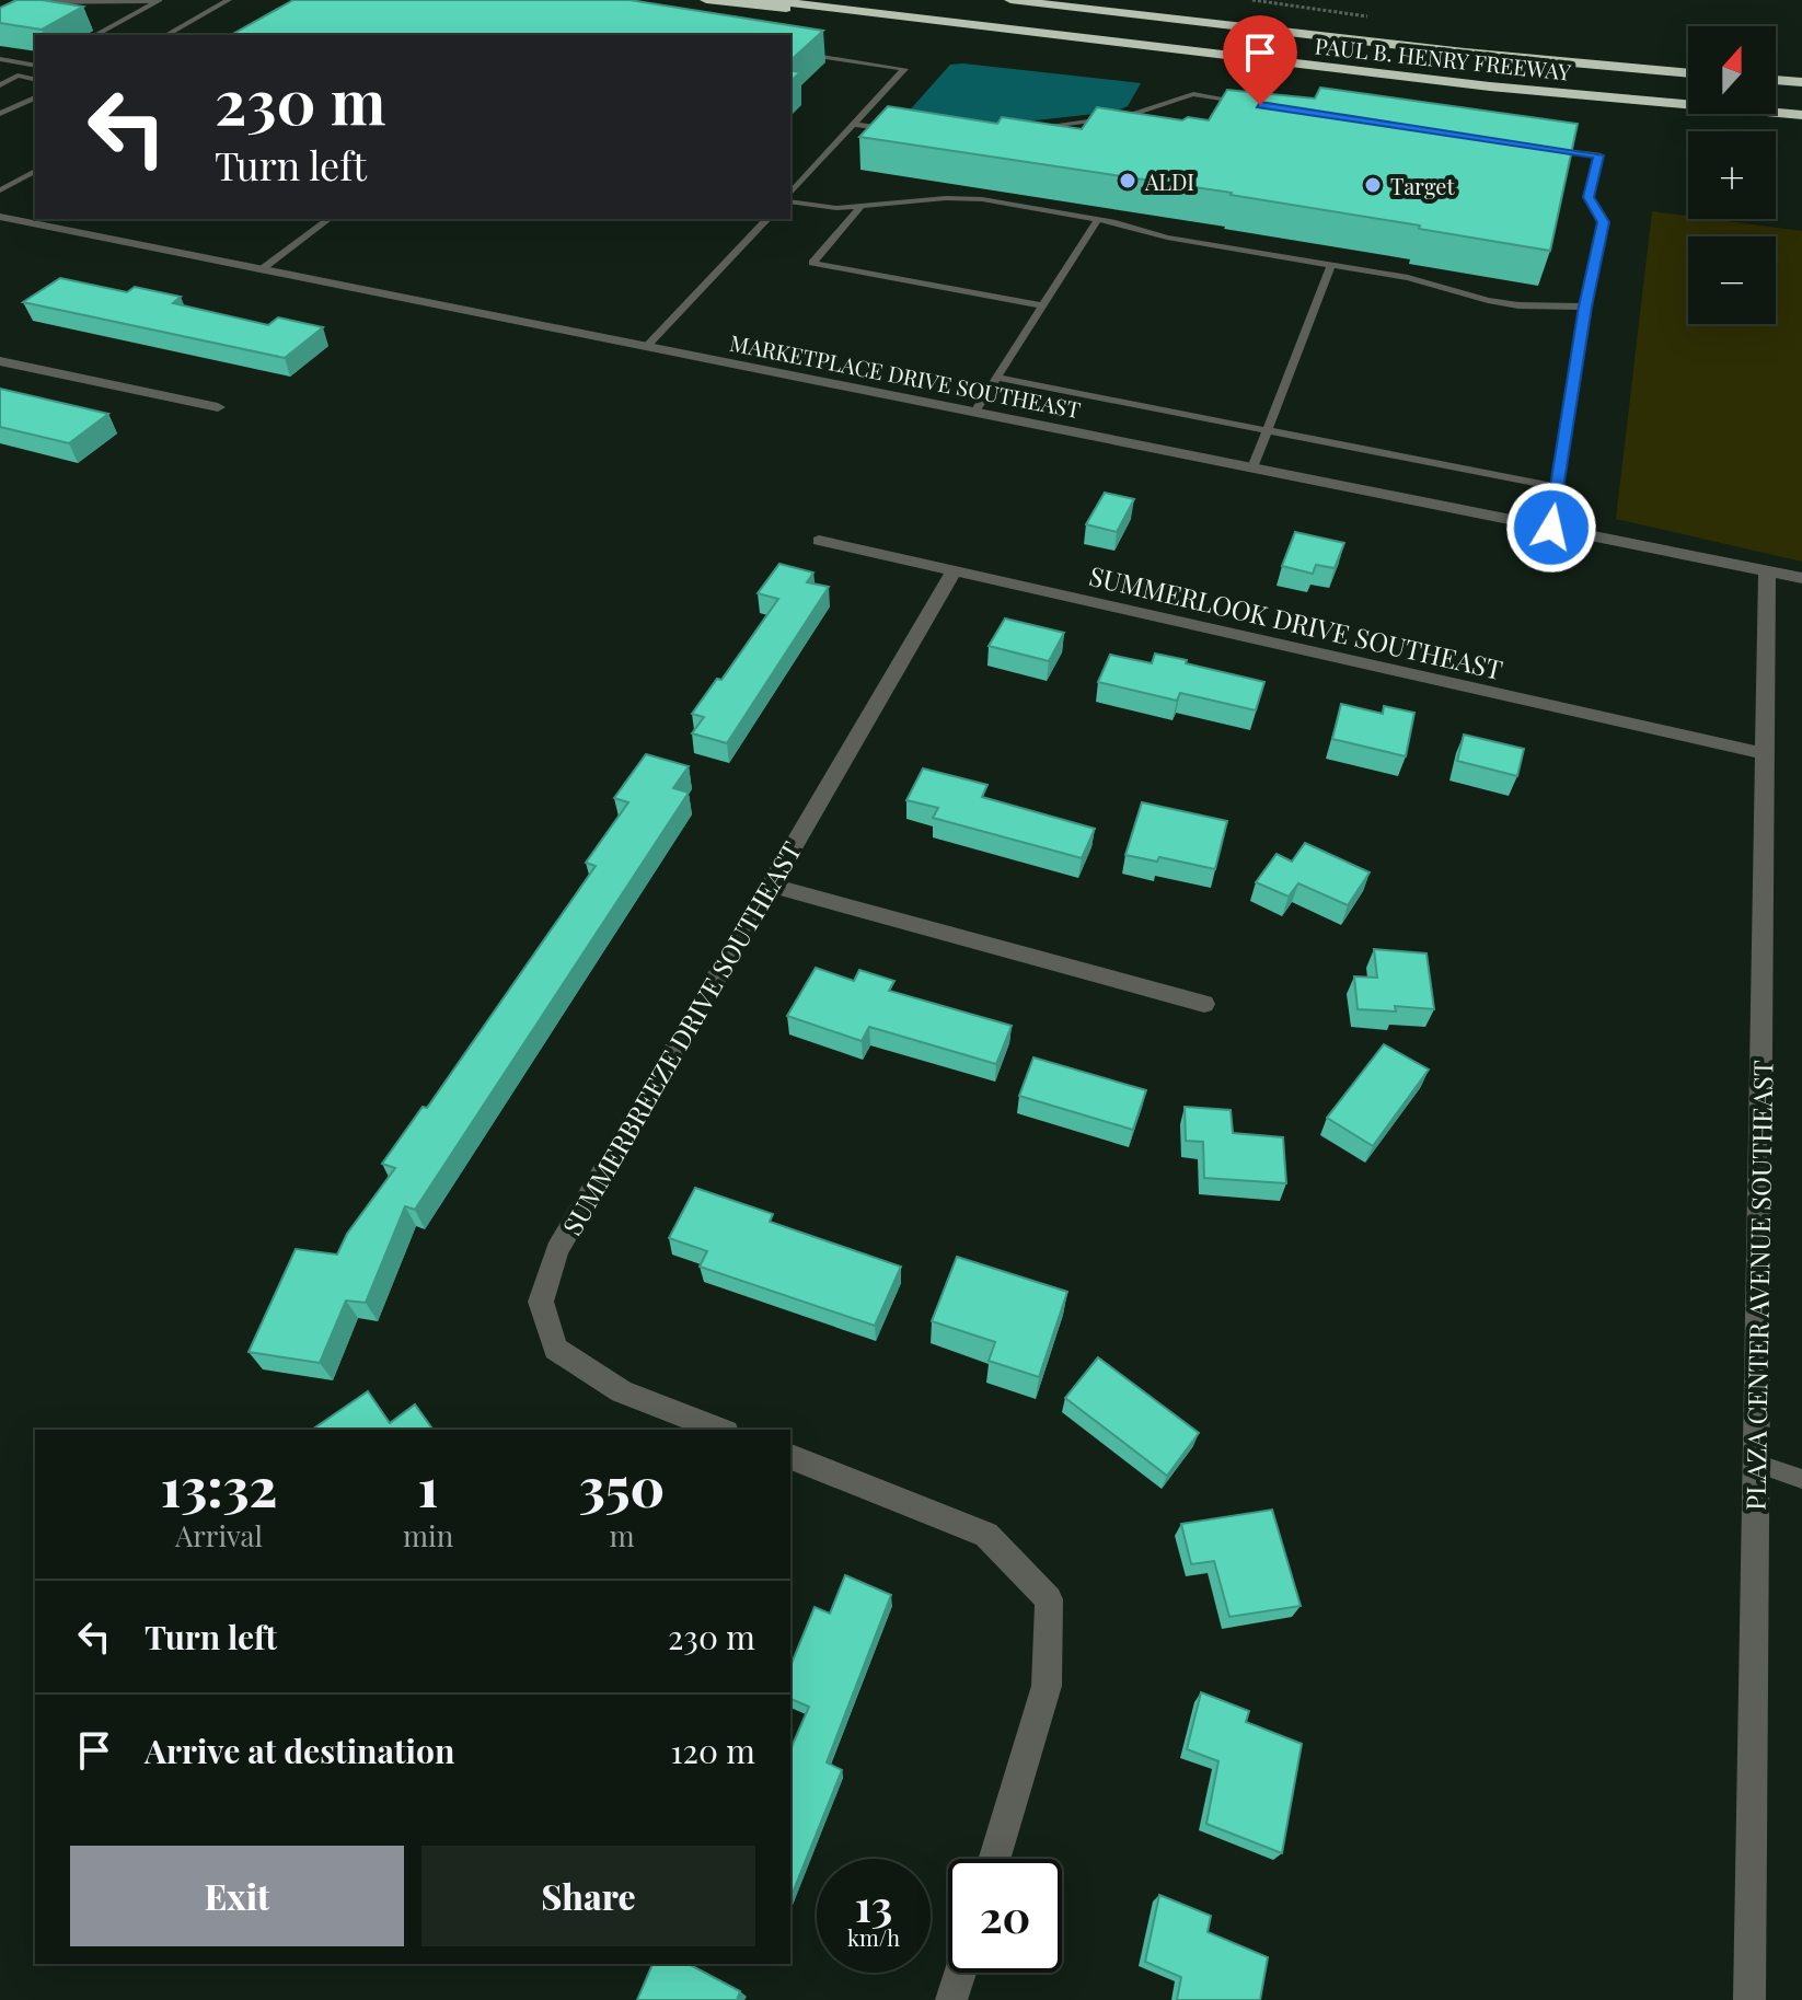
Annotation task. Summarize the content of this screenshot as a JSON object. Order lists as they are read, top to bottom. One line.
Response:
{"streets":{"highway":["PAUL B. HENRY FREEWAY"],"street":["MARKETPLACE DRIVE SOUTHEAST","SUMMERLOOK DRIVE SOUTHEAST","SUMMERBREEZE DRIVE SOUTHEAST","PLAZA CENTER AVENUE SOUTHEAST"]},"crossings":[["MARKETPLACE DRIVE SOUTHEAST","PLAZA CENTER AVENUE SOUTHEAST"],["SUMMERLOOK DRIVE SOUTHEAST","SUMMERBREEZE DRIVE SOUTHEAST"],["SUMMERLOOK DRIVE SOUTHEAST","PLAZA CENTER AVENUE SOUTHEAST"]],"places":["ALDI","Target"],"north":"top","page":{"map_buttons":["+","−"],"turn":["230 m","Turn left"],"eta":["13:32","Arrival","1","min","350","m"],"list":[{"name":"Turn left","value":"230 m"},{"name":"Arrive at destination","value":"120 m"}],"buttons":["Exit","Share"],"speed":"13 km/h","limit":"20"}}
